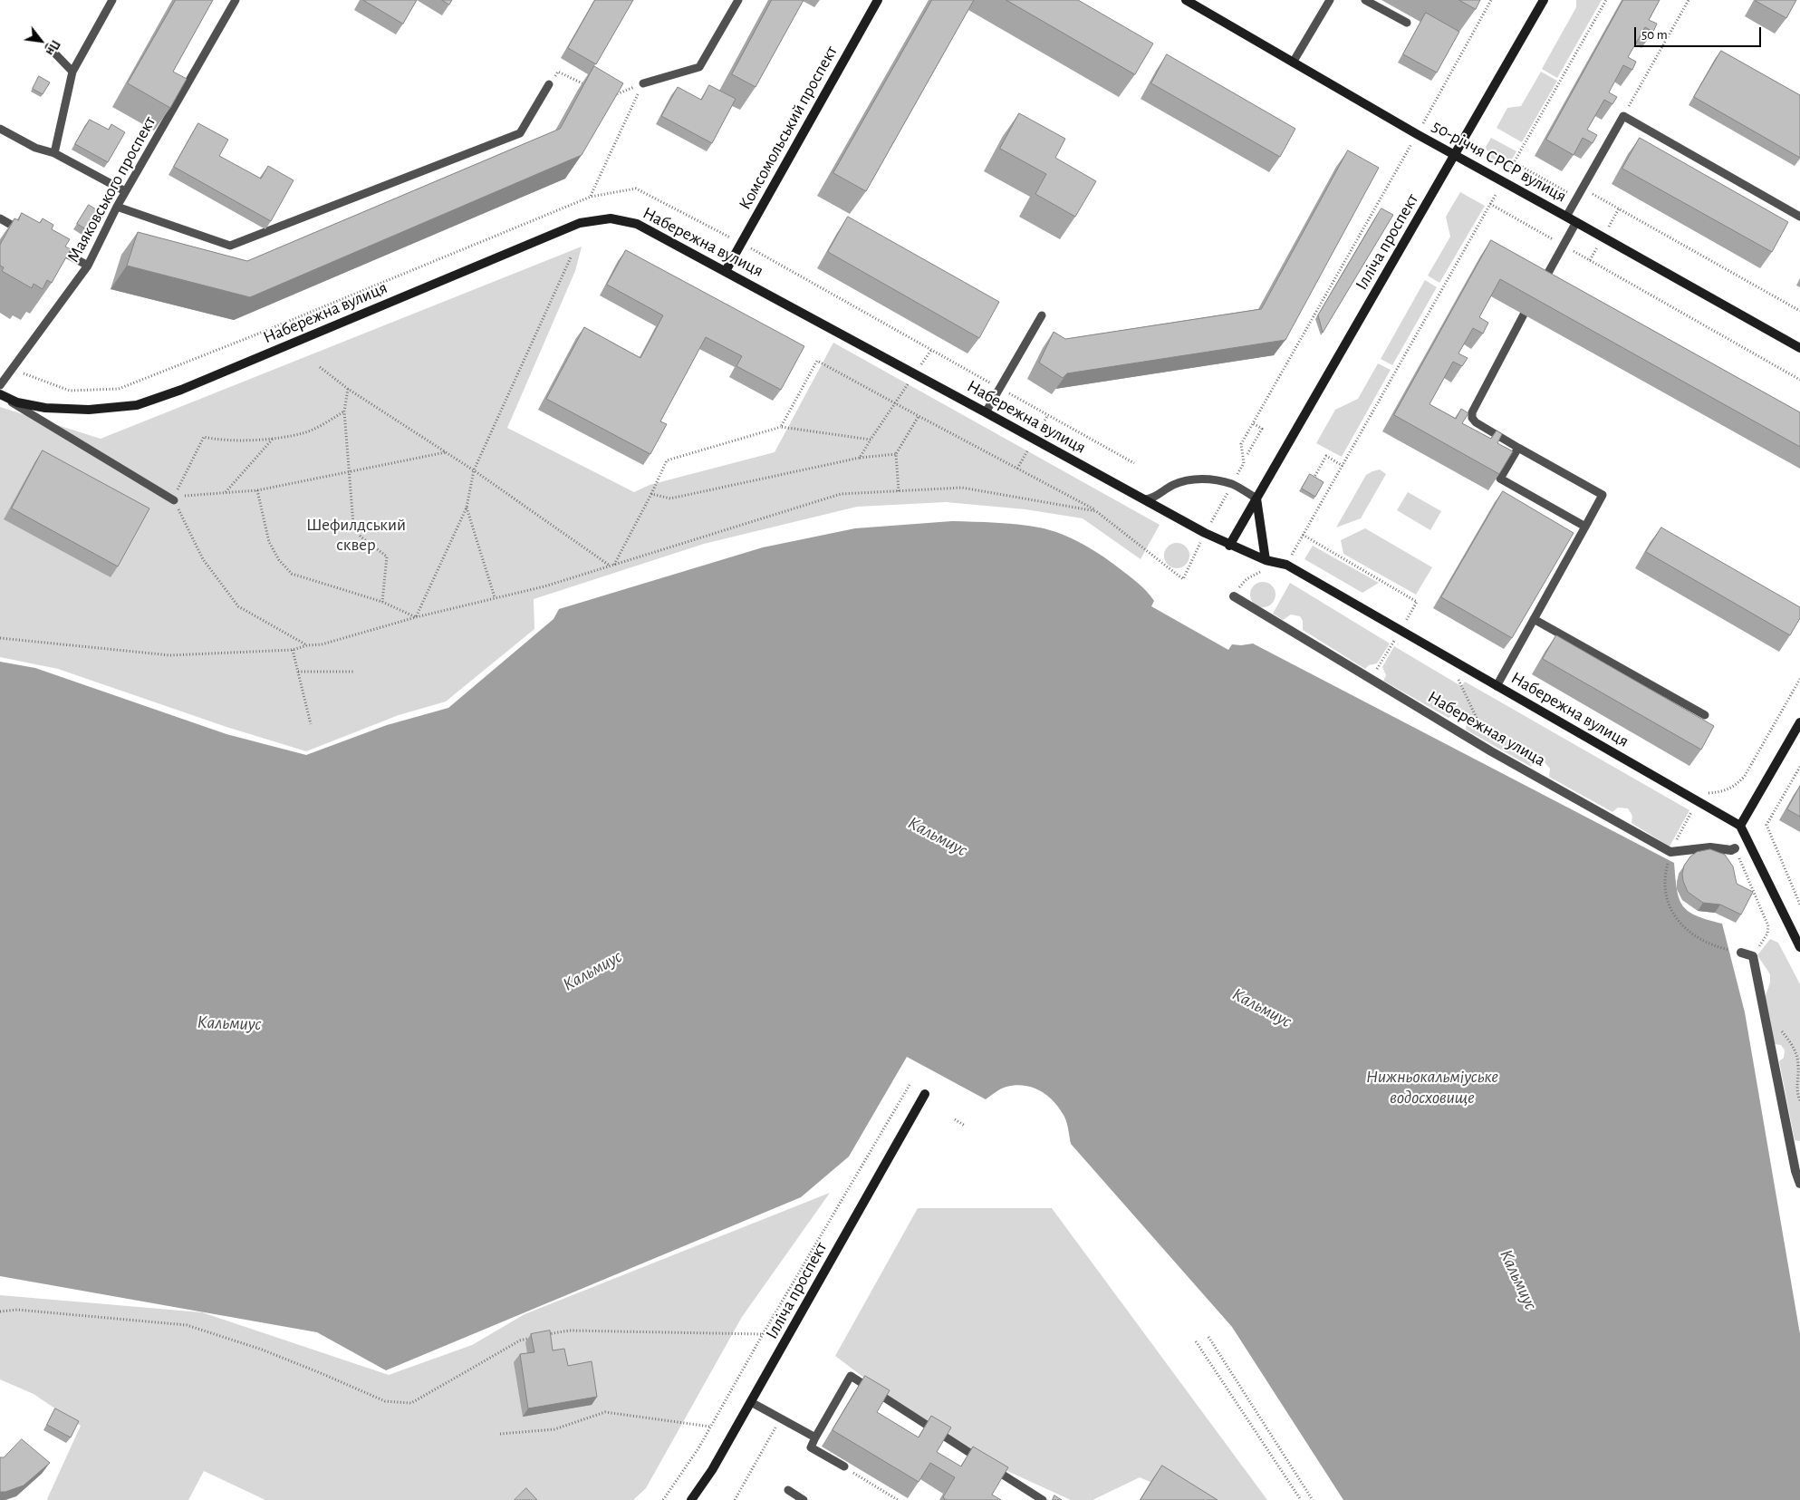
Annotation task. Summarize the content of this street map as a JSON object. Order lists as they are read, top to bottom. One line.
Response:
{"streets":{"street":["Комсомольський проспект","50-річчя СРСР вулиця","Набережна вулиця","Ілліча проспект","Набережная улица"],"lane":["Маяковського проспект"]},"crossings":[["Комсомольський проспект","Набережна вулиця"],["50-річчя СРСР вулиця","Ілліча проспект"],["Набережна вулиця","Ілліча проспект"]],"water":["Кальмиус","Нижньокальміуське водосховище"],"parks":["Шефилдський сквер"],"scale_bar":"50 m","north":"bottom right"}
